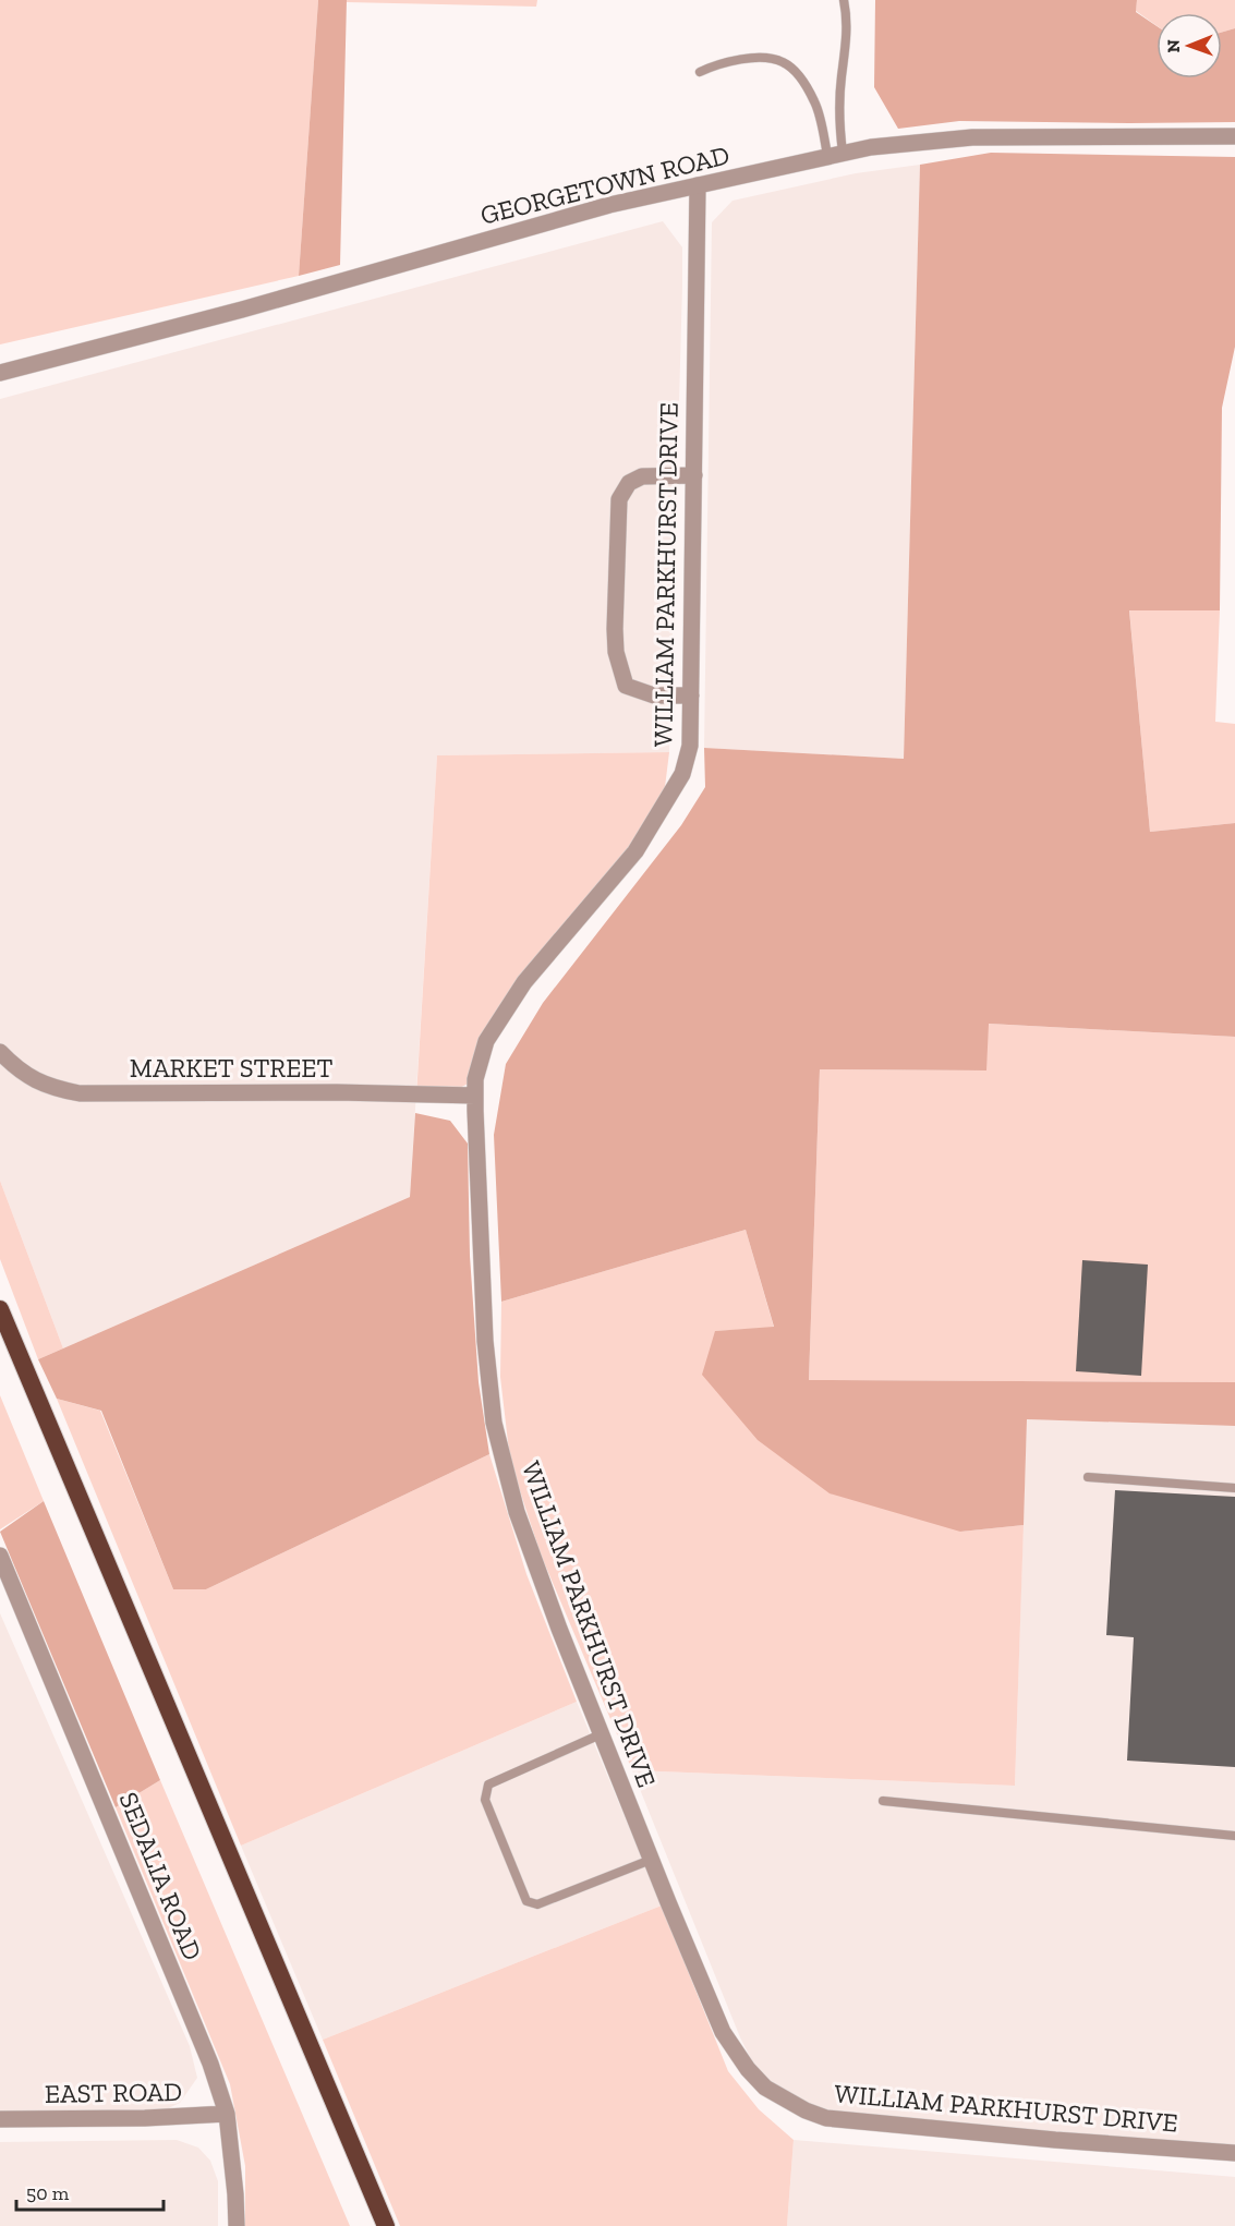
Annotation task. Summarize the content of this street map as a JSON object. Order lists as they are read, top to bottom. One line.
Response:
{"streets":{"street":["GEORGETOWN ROAD","WILLIAM PARKHURST DRIVE","MARKET STREET","SEDALIA ROAD","EAST ROAD"]},"crossings":[["GEORGETOWN ROAD","WILLIAM PARKHURST DRIVE"],["WILLIAM PARKHURST DRIVE","MARKET STREET"],["SEDALIA ROAD","EAST ROAD"]],"scale_bar":"50 m","north":"left"}
